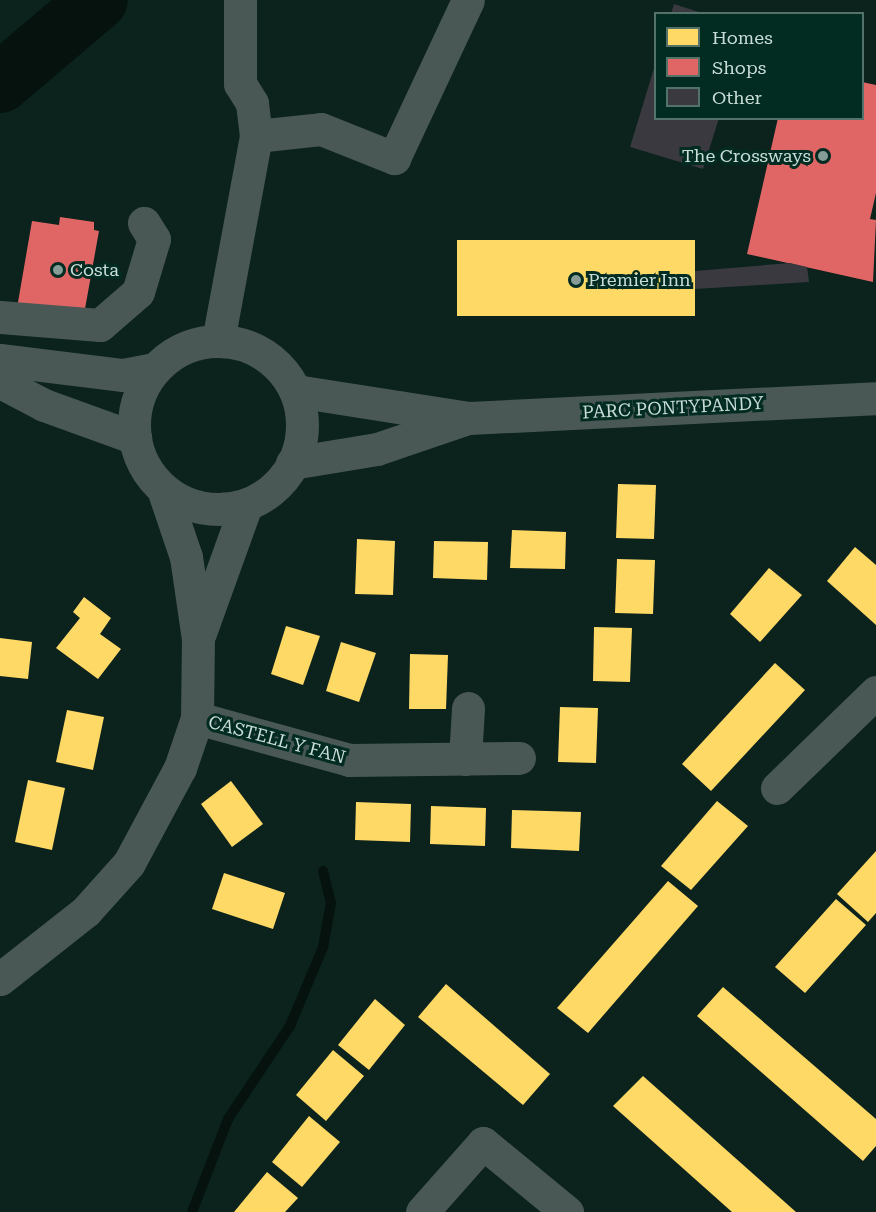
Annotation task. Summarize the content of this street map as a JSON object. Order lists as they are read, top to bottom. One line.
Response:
{"streets":{"street":["PARC PONTYPANDY","CASTELL Y FAN"]},"places":["The Crossways","Costa","Premier Inn"],"legend":["Homes","Shops","Other"]}
